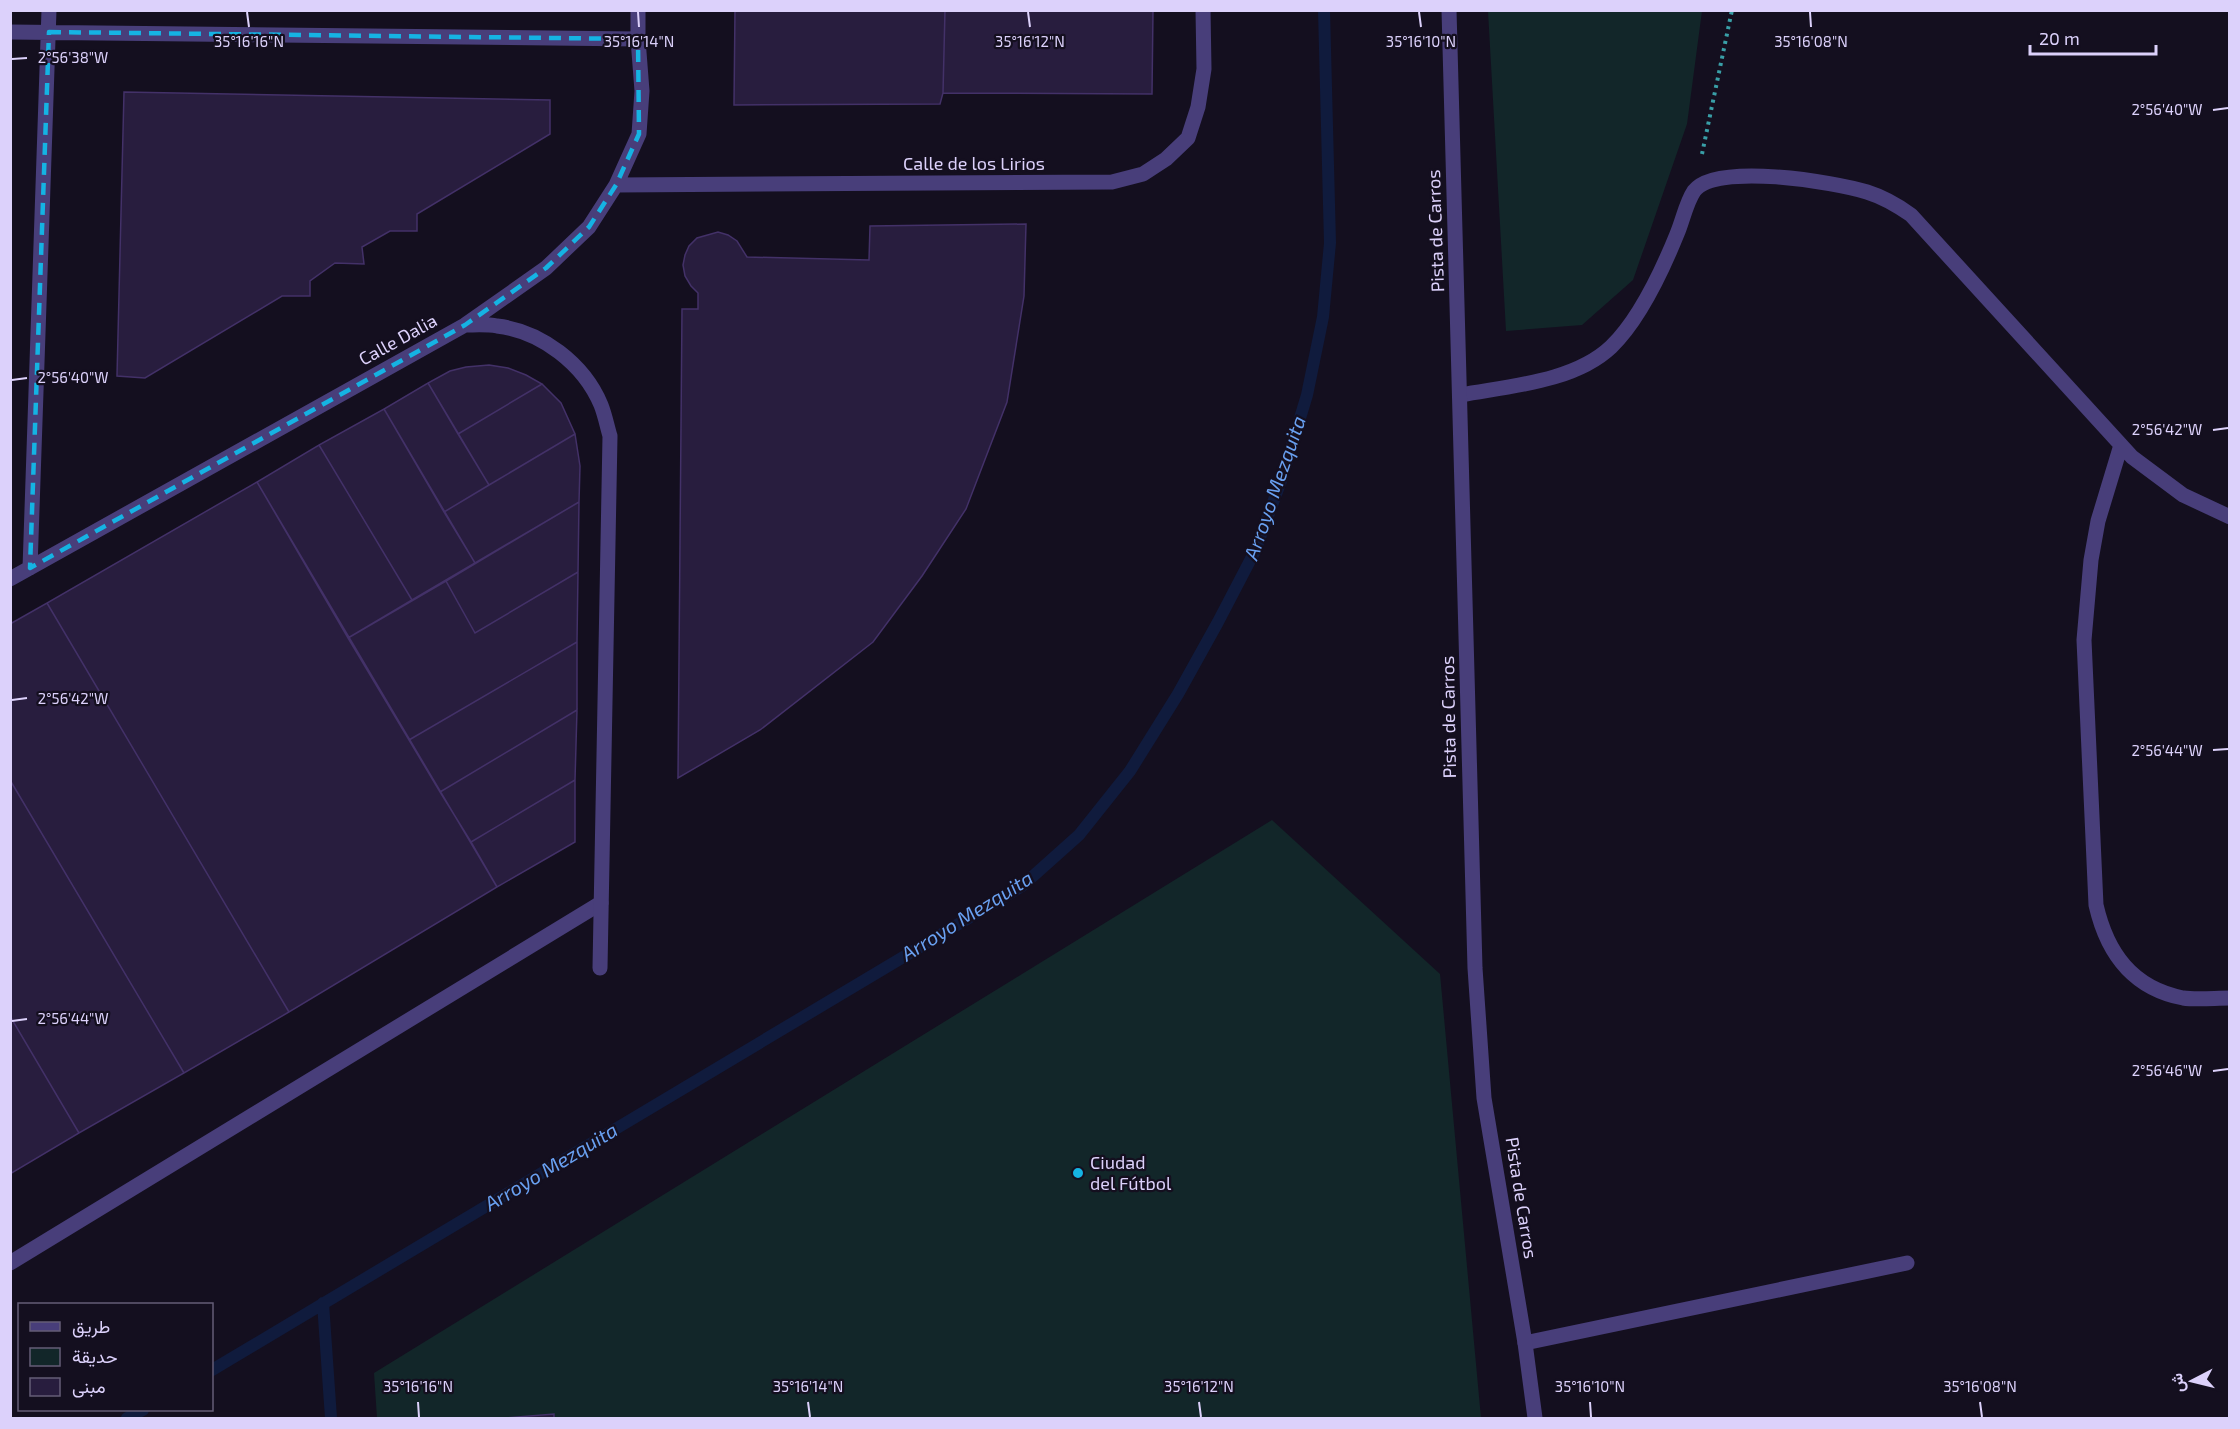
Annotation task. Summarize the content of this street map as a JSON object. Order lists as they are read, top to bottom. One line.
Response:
{"streets":{"street":["Calle de los Lirios","Pista de Carros","Calle Dalia"]},"crossings":[["Calle de los Lirios","Calle Dalia"]],"water":["Arroyo Mezquita"],"places":["Ciudad del Fútbol"],"legend":["طريق","حديقة","مبنى"],"scale_bar":"20 m","north":"left","coordinates":["35°16'16\"N","35°16'14\"N","35°16'12\"N","35°16'10\"N","35°16'08\"N","2°56'38\"W","2°56'40\"W","2°56'42\"W","2°56'44\"W","2°56'46\"W"]}
